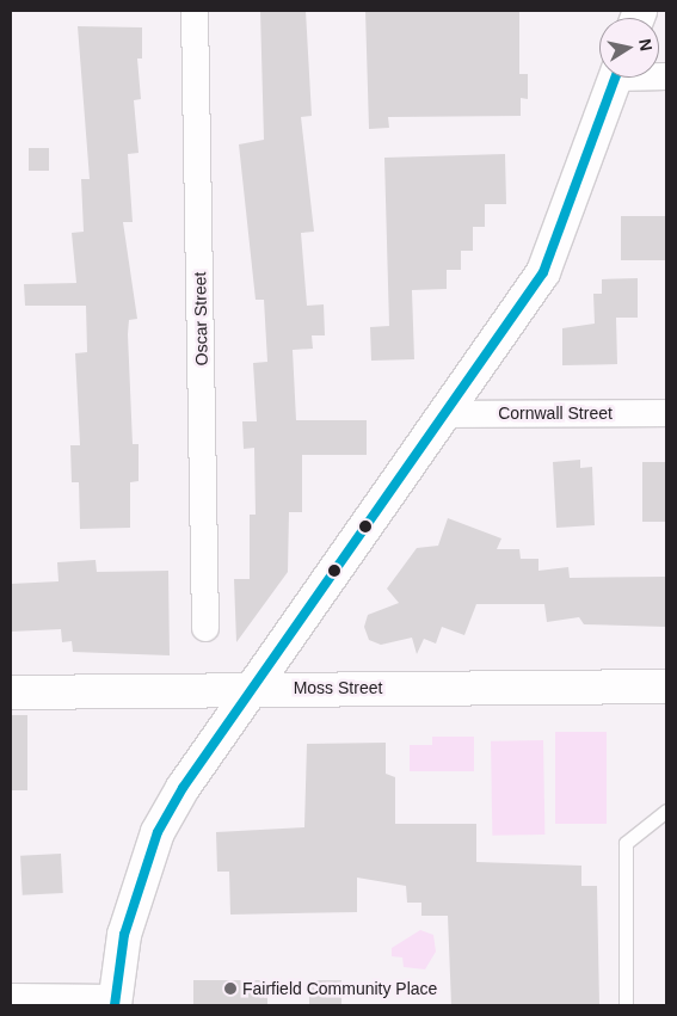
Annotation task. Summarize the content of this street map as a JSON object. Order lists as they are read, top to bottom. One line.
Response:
{"streets":{"street":["Oscar Street","Cornwall Street","Moss Street"]},"places":["Fairfield Community Place"],"north":"right"}
